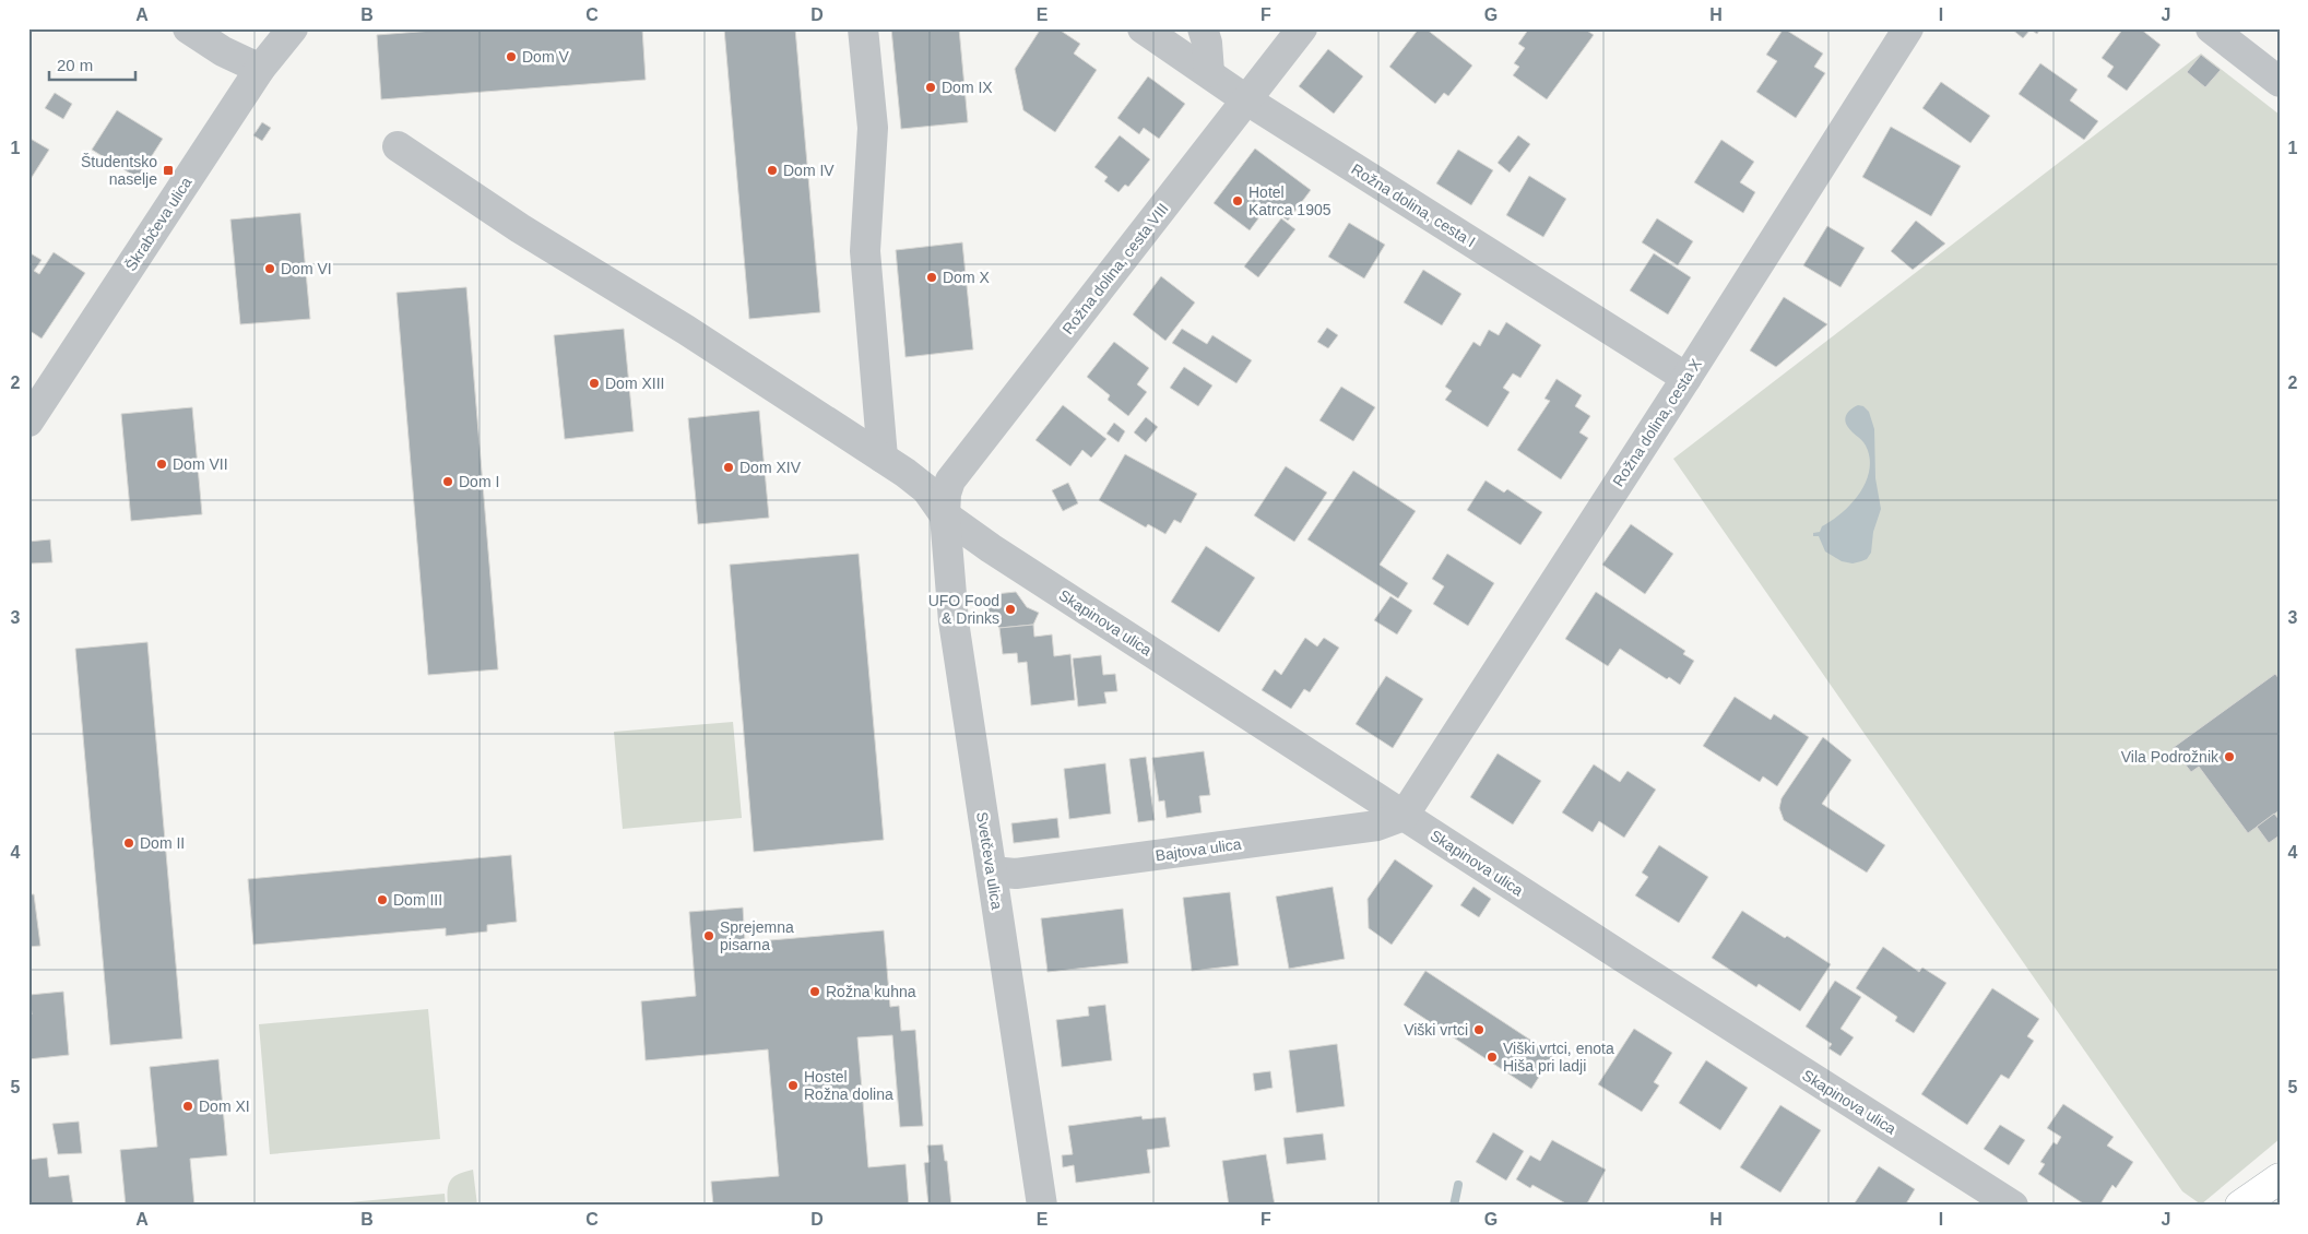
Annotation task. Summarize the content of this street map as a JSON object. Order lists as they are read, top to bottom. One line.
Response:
{"streets":{"street":["Rožna dolina, cesta I","Škrabčeva ulica","Rožna dolina, cesta VIII","Rožna dolina, cesta X","Skapinova ulica","Bajtova ulica","Svetčeva ulica"]},"crossings":[["Rožna dolina, cesta I","Rožna dolina, cesta VIII"],["Rožna dolina, cesta I","Rožna dolina, cesta X"],["Rožna dolina, cesta VIII","Skapinova ulica"],["Rožna dolina, cesta VIII","Svetčeva ulica"],["Rožna dolina, cesta X","Skapinova ulica"],["Rožna dolina, cesta X","Bajtova ulica"],["Skapinova ulica","Bajtova ulica"],["Skapinova ulica","Svetčeva ulica"],["Bajtova ulica","Svetčeva ulica"]],"places":{"other":["Dom V","Dom IX","Dom IV","Hotel Katrca 1905","Dom VI","Dom X","Dom XIII","Dom VII","Dom XIV","Dom I","UFO Food & Drinks","Vila Podrožnik","Dom II","Dom III","Sprejemna pisarna","Rožna kuhna","Viški vrtci","Viški vrtci, enota Hiša pri ladji","Hostel Rožna dolina","Dom XI"],"transit":["Študentsko naselje"]},"scale_bar":"20 m","grid":{"columns":["A","B","C","D","E","F","G","H","I","J"],"rows":["1","2","3","4","5"]}}
